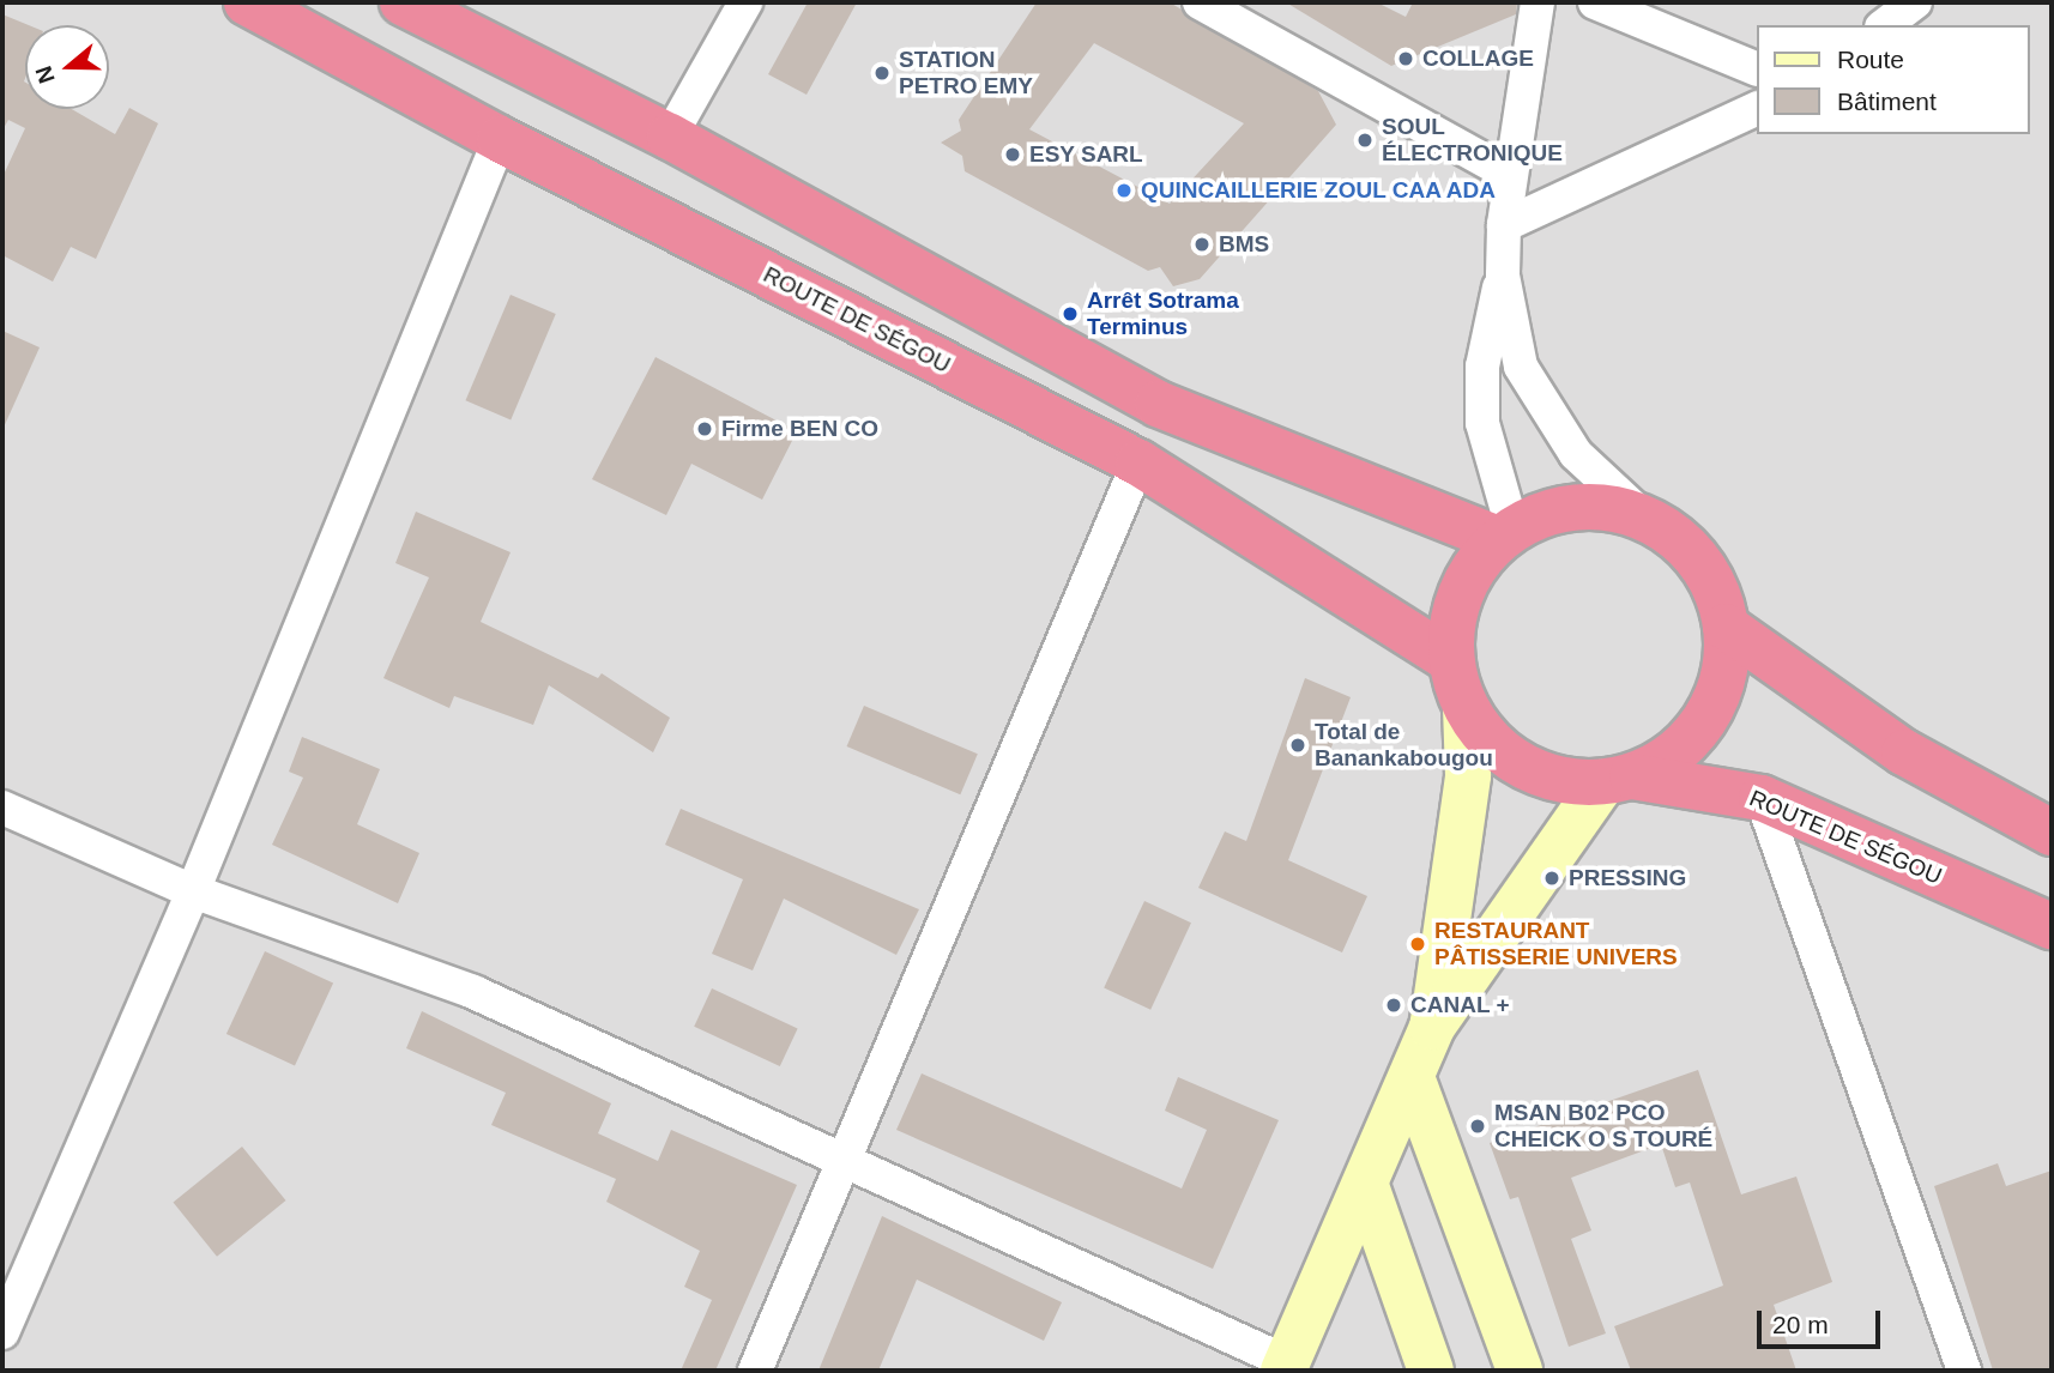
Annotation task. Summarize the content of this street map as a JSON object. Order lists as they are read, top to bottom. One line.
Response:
{"streets":{"highway":["ROUTE DE SÉGOU"]},"places":["COLLAGE","STATION PETRO EMY","SOUL ÉLECTRONIQUE","ESY SARL","QUINCAILLERIE ZOUL CAA ADA","BMS","Arrêt Sotrama Terminus","Firme BEN CO","Total de Banankabougou","PRESSING","RESTAURANT PÂTISSERIE UNIVERS","CANAL +","MSAN B02 PCO CHEICK O S TOURÉ"],"legend":["Route","Bâtiment"],"scale_bar":"20 m","north":"left"}
